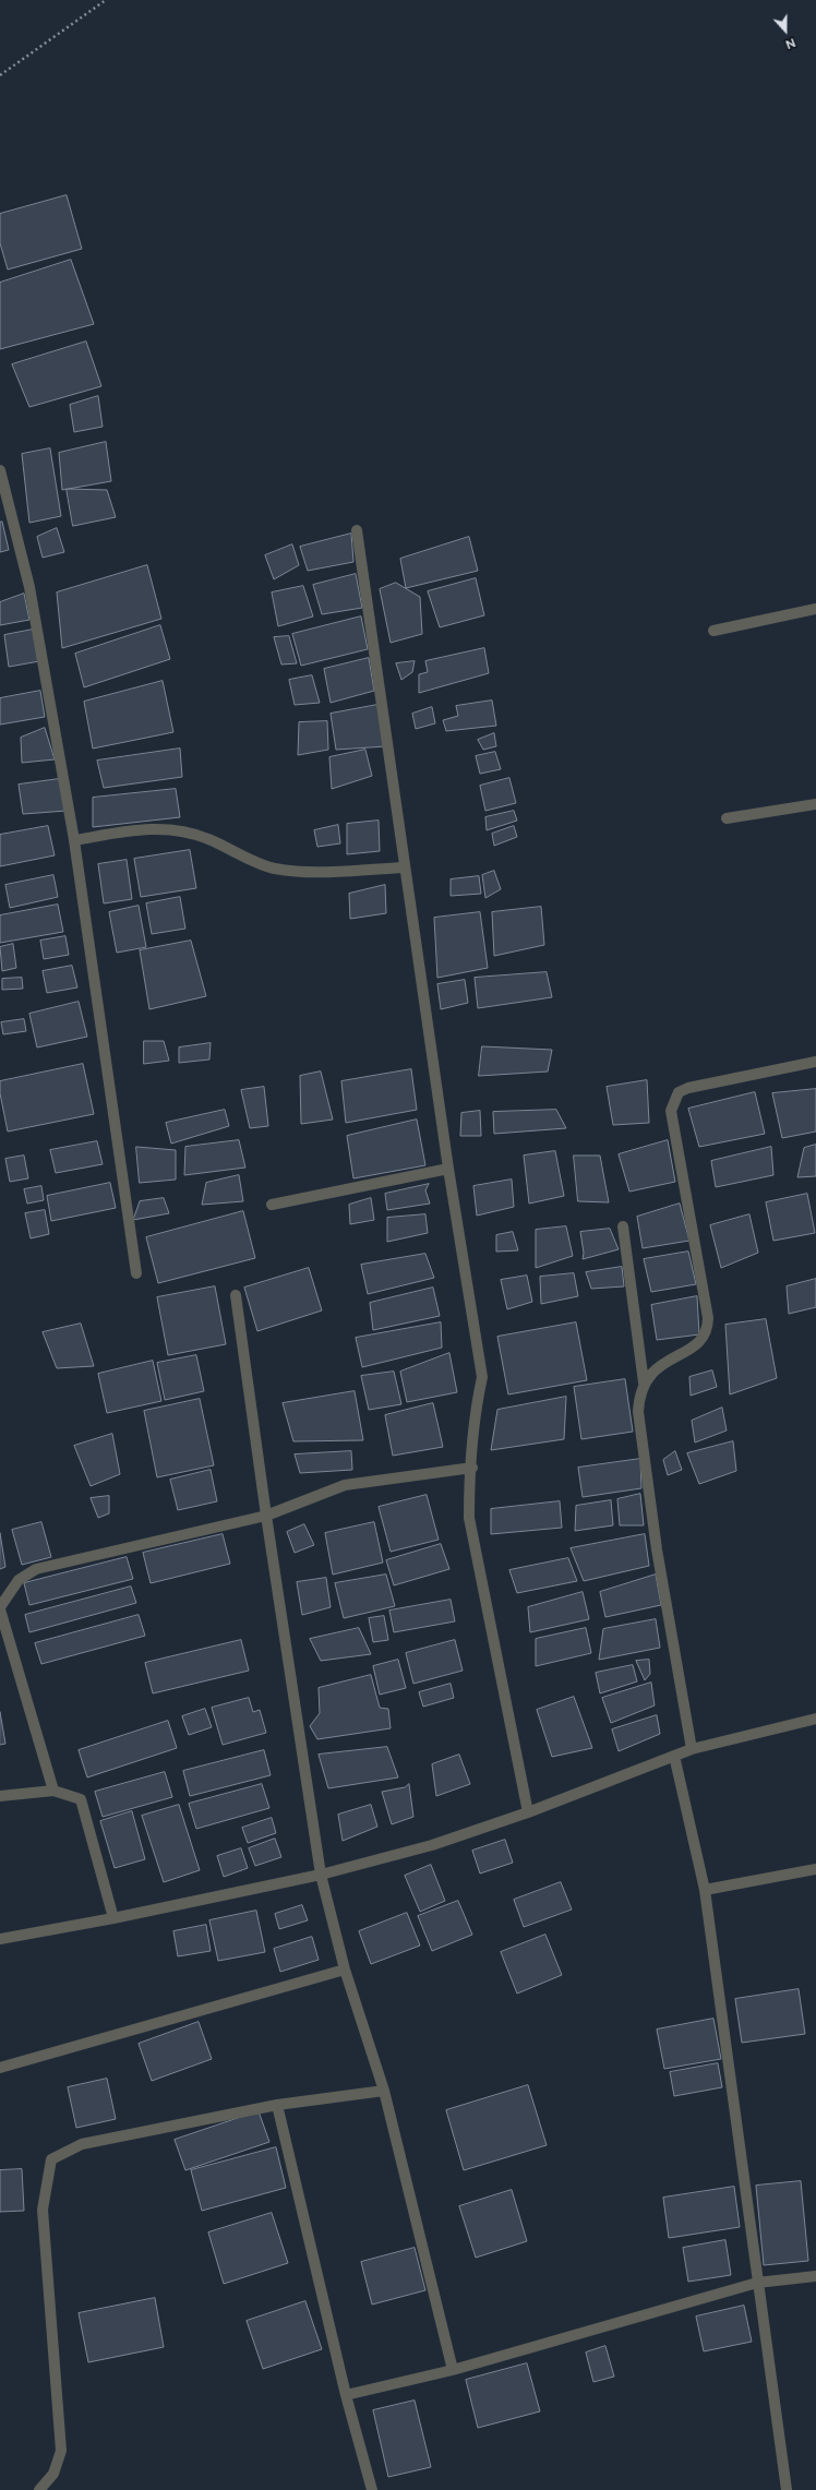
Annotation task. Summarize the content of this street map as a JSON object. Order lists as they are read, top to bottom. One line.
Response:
{"north":"bottom"}
